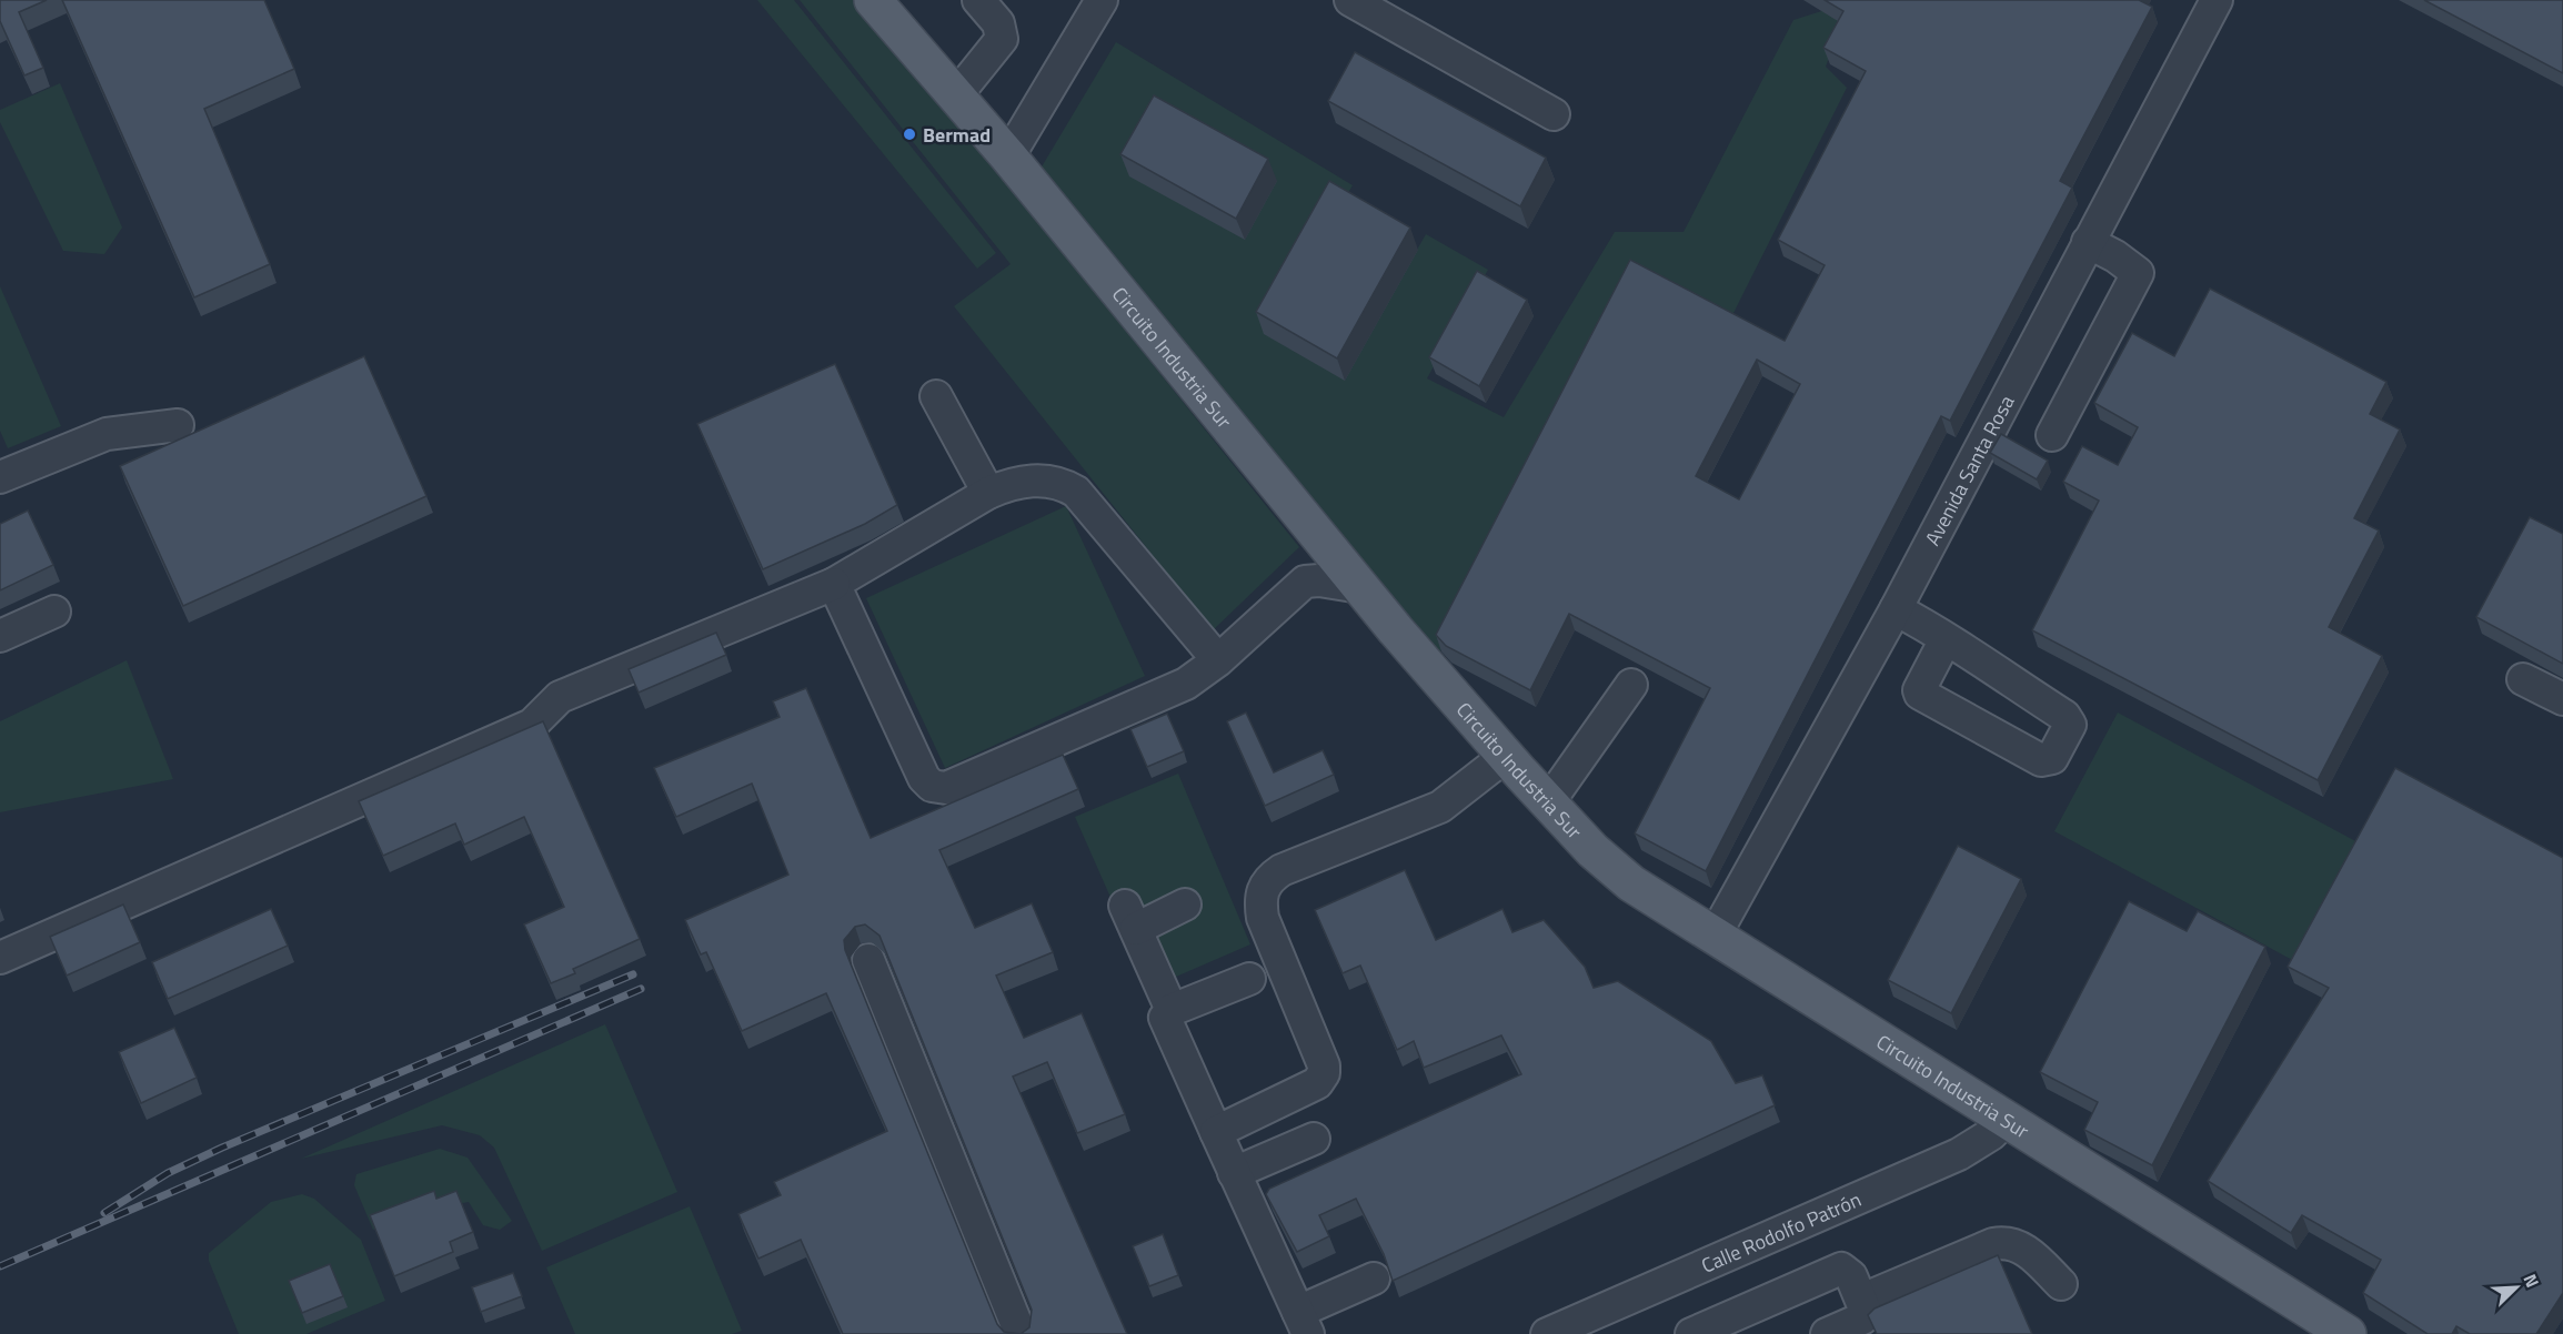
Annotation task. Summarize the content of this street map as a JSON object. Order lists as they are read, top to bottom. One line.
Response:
{"streets":{"main road":["Circuito Industria Sur"],"street":["Avenida Santa Rosa","Calle Rodolfo Patrón"]},"crossings":[["Circuito Industria Sur","Avenida Santa Rosa"],["Circuito Industria Sur","Calle Rodolfo Patrón"]],"places":["Bermad"],"north":"top right"}
